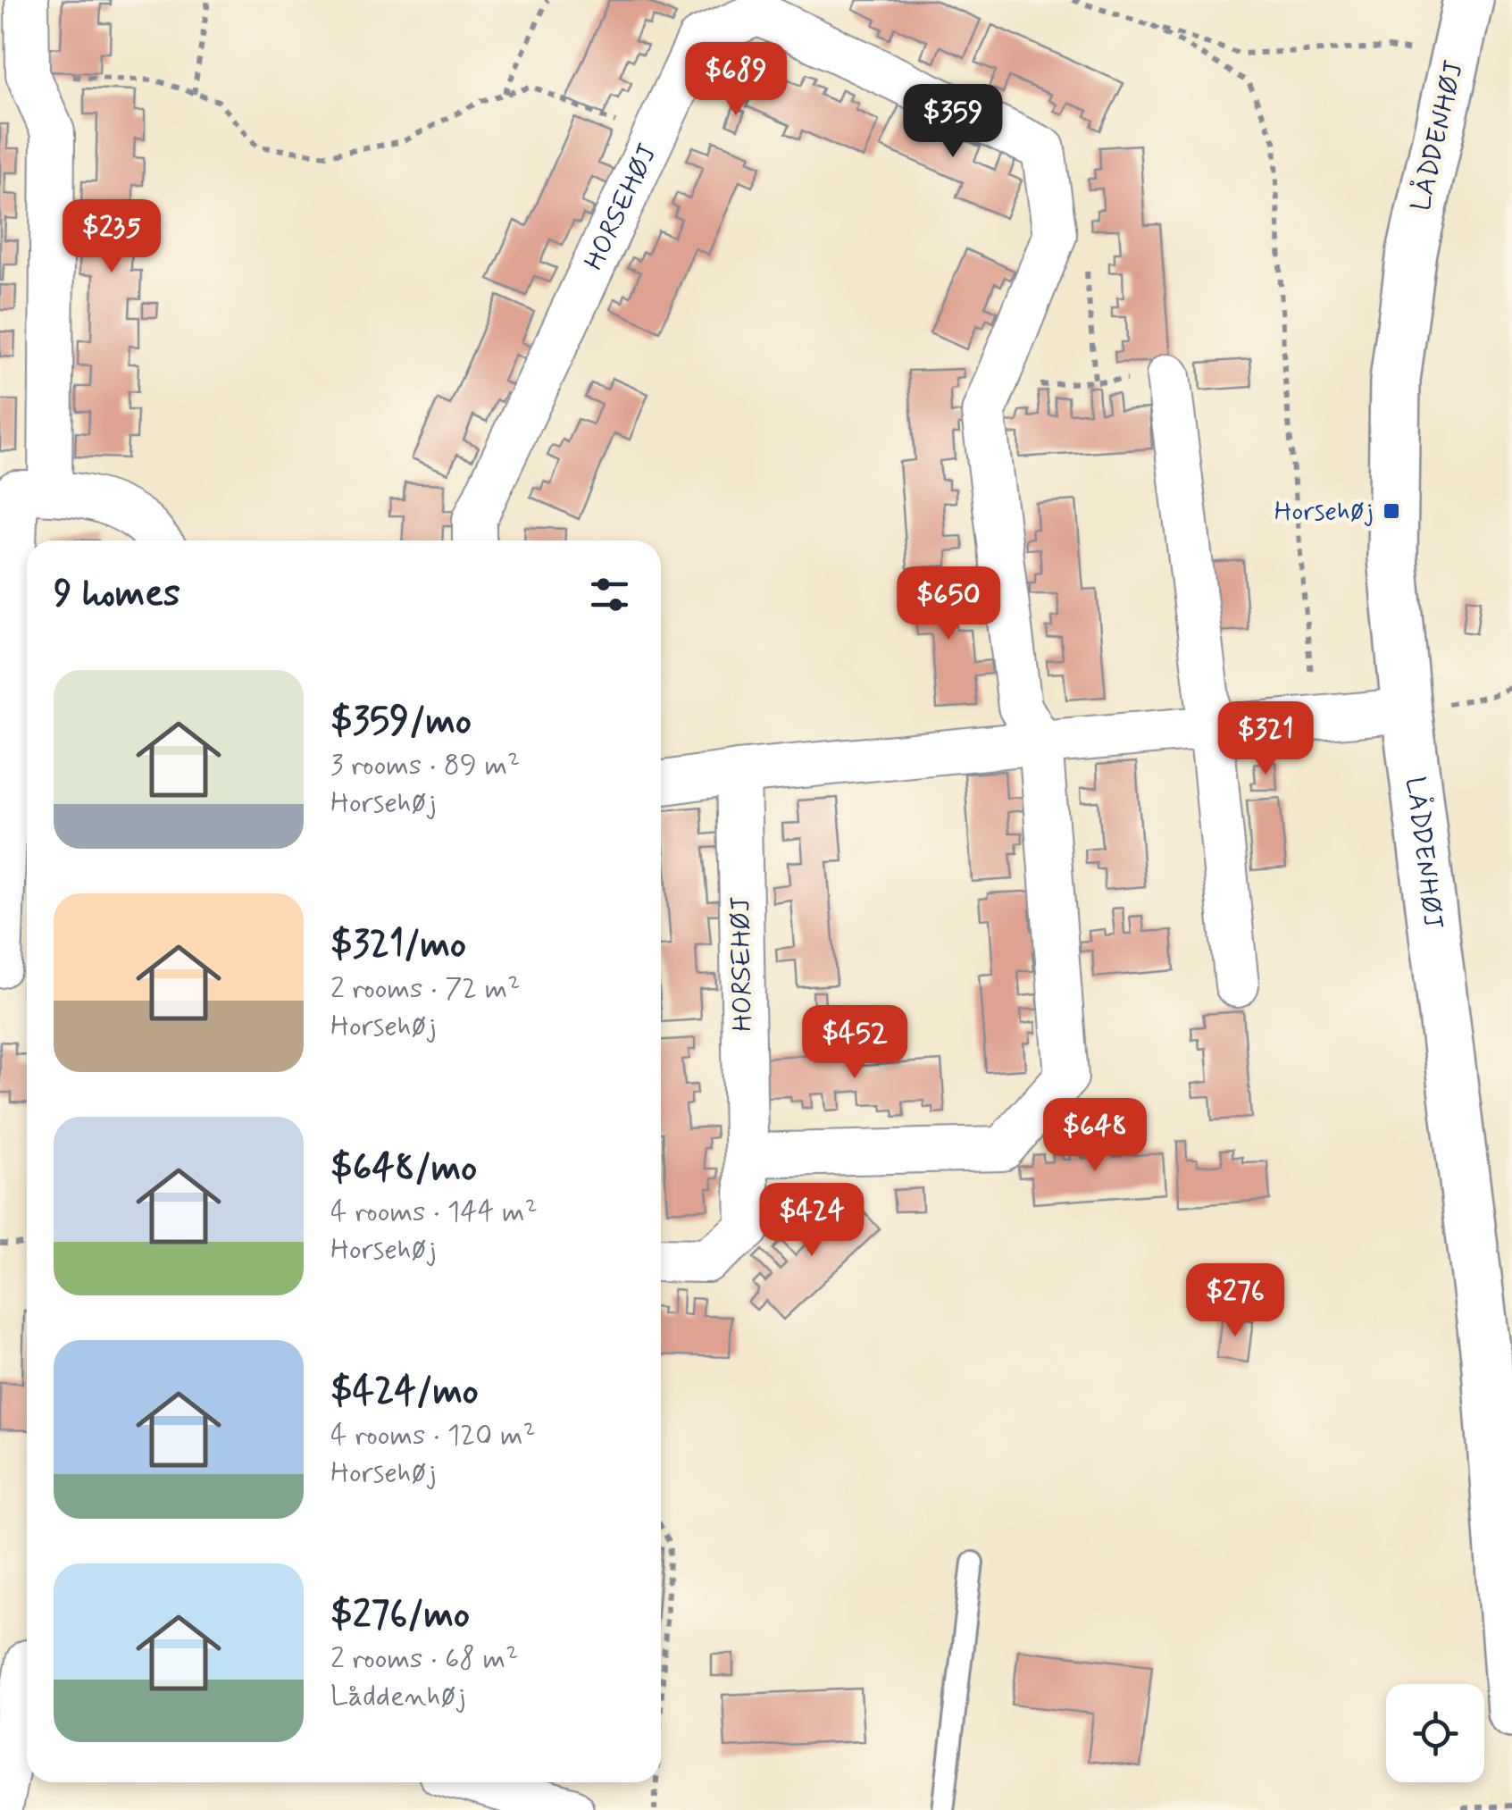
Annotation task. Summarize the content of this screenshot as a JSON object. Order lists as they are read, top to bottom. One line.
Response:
{"streets":{"street":["LÅDDENHØJ","HORSEHØJ"]},"places":{"transit":["Horsehøj"]},"page":{"price":["$689","$359","$235","$650","$321","$452","$648","$424","$276"],"heading":"9 homes","list":[{"name":"$359/mo","note":"3 rooms · 89 m² · Horsehøj"},{"name":"$321/mo","note":"2 rooms · 72 m² · Horsehøj"},{"name":"$648/mo","note":"4 rooms · 144 m² · Horsehøj"},{"name":"$424/mo","note":"4 rooms · 120 m² · Horsehøj"},{"name":"$276/mo","note":"2 rooms · 68 m² · Låddenhøj"}]}}
